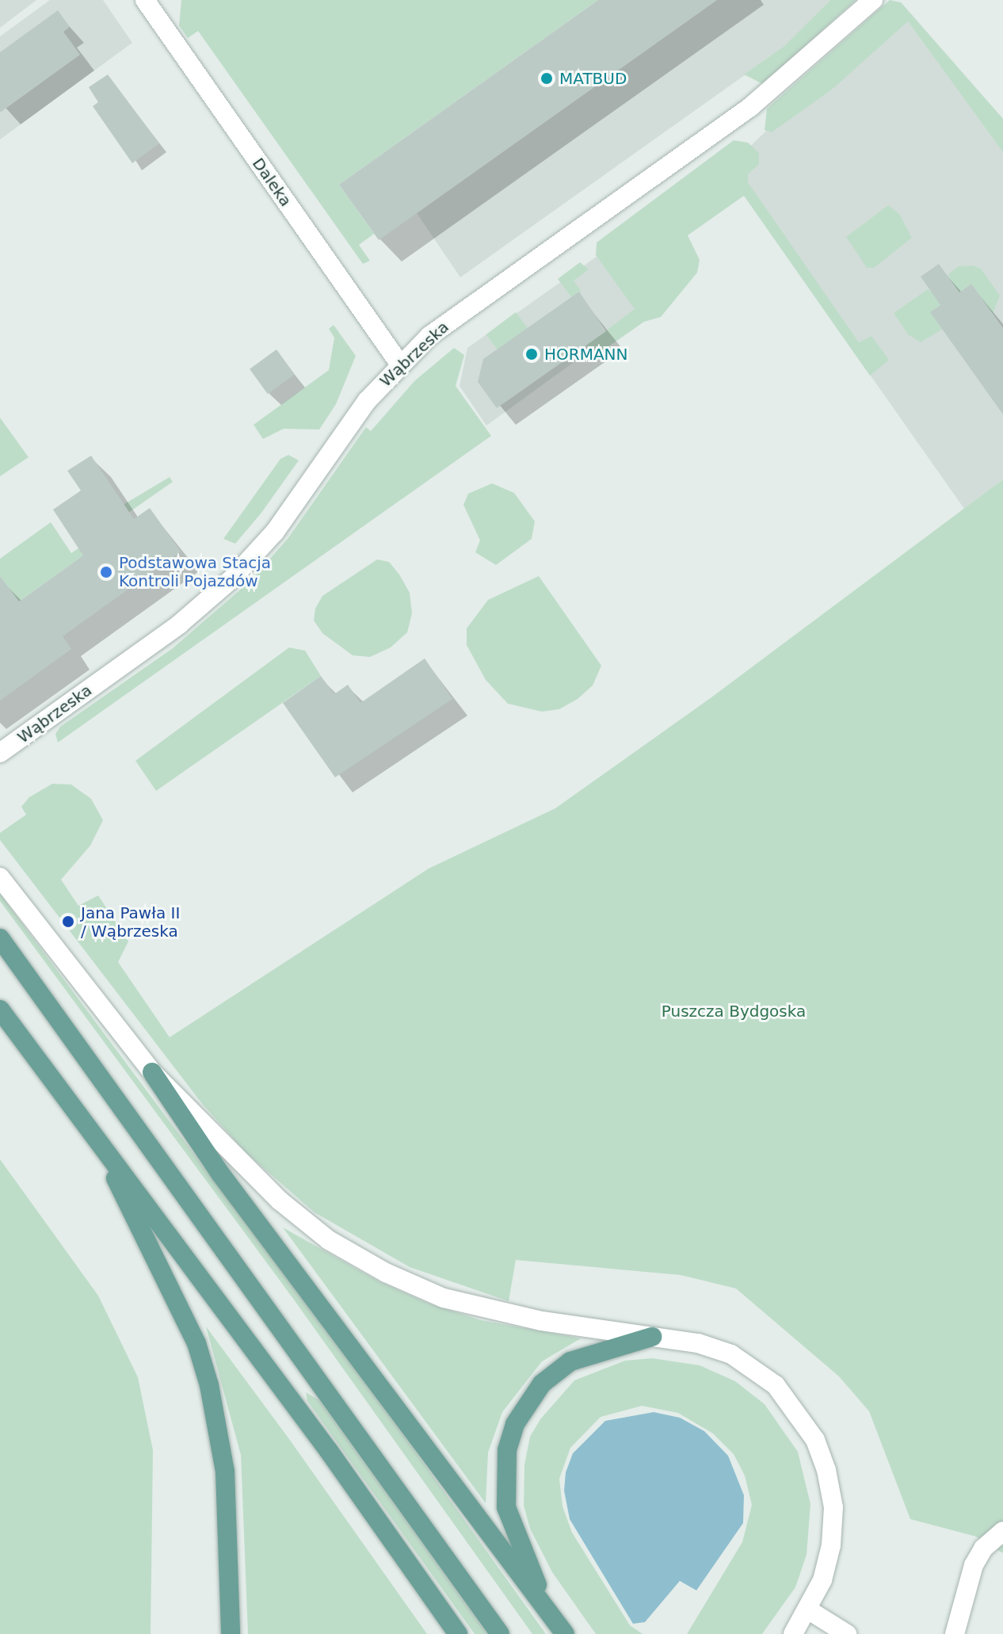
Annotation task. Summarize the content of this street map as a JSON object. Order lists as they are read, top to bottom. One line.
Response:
{"streets":{"street":["Daleka","Wąbrzeska"]},"crossings":[["Daleka","Wąbrzeska"]],"parks":["Puszcza Bydgoska"],"places":["MATBUD","HORMANN","Podstawowa Stacja Kontroli Pojazdów","Jana Pawła II / Wąbrzeska"]}
